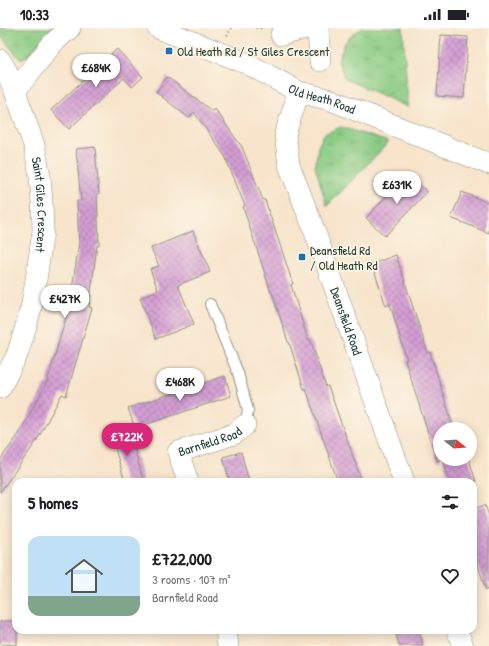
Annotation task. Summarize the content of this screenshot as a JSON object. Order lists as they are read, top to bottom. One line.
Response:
{"streets":{"street":["Old Heath Road","Saint Giles Crescent","Deansfield Road","Barnfield Road"]},"crossings":[["Old Heath Road","Deansfield Road"]],"places":{"transit":["Old Heath Rd / St Giles Crescent","Deansfield Rd / Old Heath Rd"]},"north":"right","page":{"status":"10:33","price":["£684K","£631K","£427K","£468K","£722K"],"heading":"5 homes","list":[{"name":"£722,000","note":"3 rooms · 107 m² · Barnfield Road"}]}}
